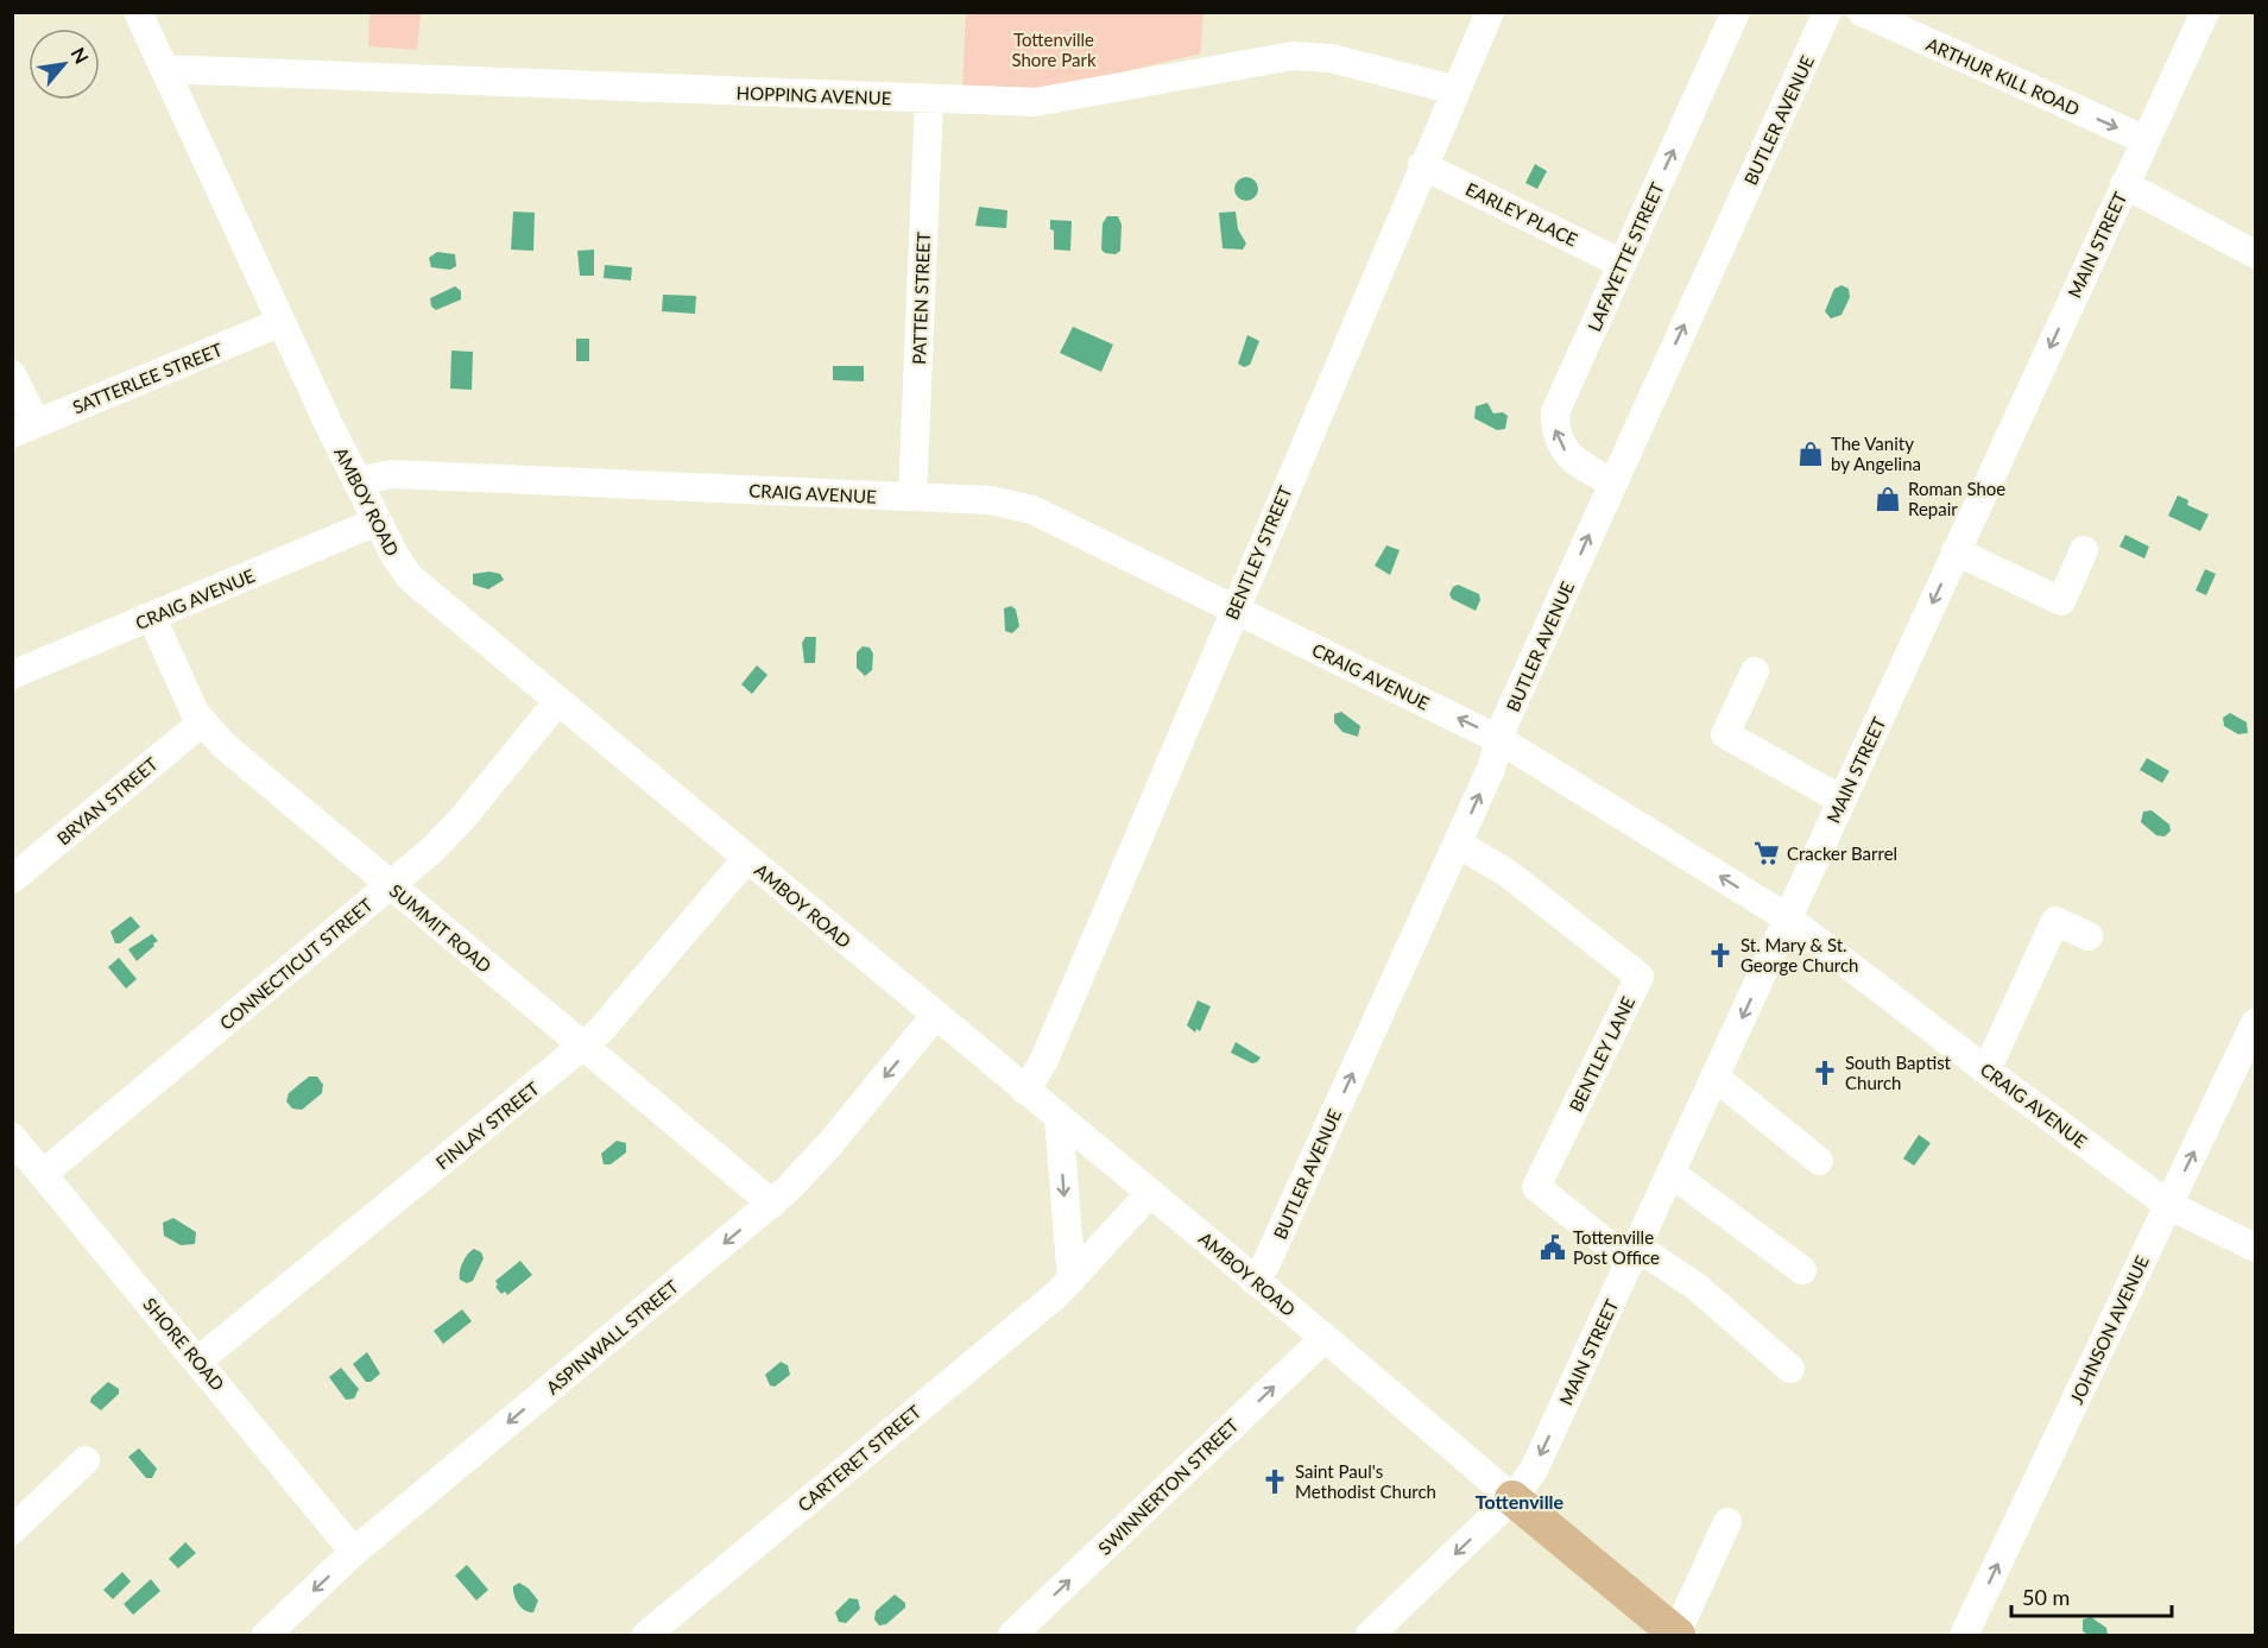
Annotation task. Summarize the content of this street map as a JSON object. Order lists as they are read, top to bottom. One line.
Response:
{"streets":{"main road":["AMBOY ROAD"],"street":["ARTHUR KILL ROAD","HOPPING AVENUE","BUTLER AVENUE","EARLEY PLACE","MAIN STREET","LAFAYETTE STREET","PATTEN STREET","SATTERLEE STREET","CRAIG AVENUE","BENTLEY STREET","BRYAN STREET","SUMMIT ROAD","CONNECTICUT STREET","BENTLEY LANE","FINLAY STREET","JOHNSON AVENUE","ASPINWALL STREET","SHORE ROAD","CARTERET STREET","SWINNERTON STREET"]},"crossings":[["ARTHUR KILL ROAD","MAIN STREET"],["HOPPING AVENUE","PATTEN STREET"],["HOPPING AVENUE","AMBOY ROAD"],["HOPPING AVENUE","BENTLEY STREET"],["BUTLER AVENUE","LAFAYETTE STREET"],["BUTLER AVENUE","CRAIG AVENUE"],["BUTLER AVENUE","AMBOY ROAD"],["BUTLER AVENUE","BENTLEY LANE"],["EARLEY PLACE","LAFAYETTE STREET"],["EARLEY PLACE","BENTLEY STREET"],["MAIN STREET","CRAIG AVENUE"],["MAIN STREET","AMBOY ROAD"],["MAIN STREET","BENTLEY LANE"],["PATTEN STREET","CRAIG AVENUE"],["SATTERLEE STREET","AMBOY ROAD"],["CRAIG AVENUE","AMBOY ROAD"],["CRAIG AVENUE","BENTLEY STREET"],["CRAIG AVENUE","SUMMIT ROAD"],["CRAIG AVENUE","JOHNSON AVENUE"],["AMBOY ROAD","BENTLEY STREET"],["AMBOY ROAD","CONNECTICUT STREET"],["AMBOY ROAD","FINLAY STREET"],["AMBOY ROAD","ASPINWALL STREET"],["AMBOY ROAD","CARTERET STREET"],["AMBOY ROAD","SWINNERTON STREET"],["BRYAN STREET","SUMMIT ROAD"],["SUMMIT ROAD","CONNECTICUT STREET"],["SUMMIT ROAD","FINLAY STREET"],["SUMMIT ROAD","ASPINWALL STREET"],["CONNECTICUT STREET","SHORE ROAD"],["FINLAY STREET","SHORE ROAD"],["ASPINWALL STREET","SHORE ROAD"]],"one_way":["ARTHUR KILL ROAD","BUTLER AVENUE","MAIN STREET","LAFAYETTE STREET","JOHNSON AVENUE","ASPINWALL STREET","SWINNERTON STREET"],"districts":["Tottenville"],"parks":["Tottenville Shore Park"],"places":{"shop":["The Vanity by Angelina","Roman Shoe Repair"],"supermarket":["Cracker Barrel"],"church":["St. Mary & St. George Church","South Baptist Church","Saint Paul's Methodist Church"],"public building":["Tottenville Post Office"]},"scale_bar":"50 m","north":"top right"}
